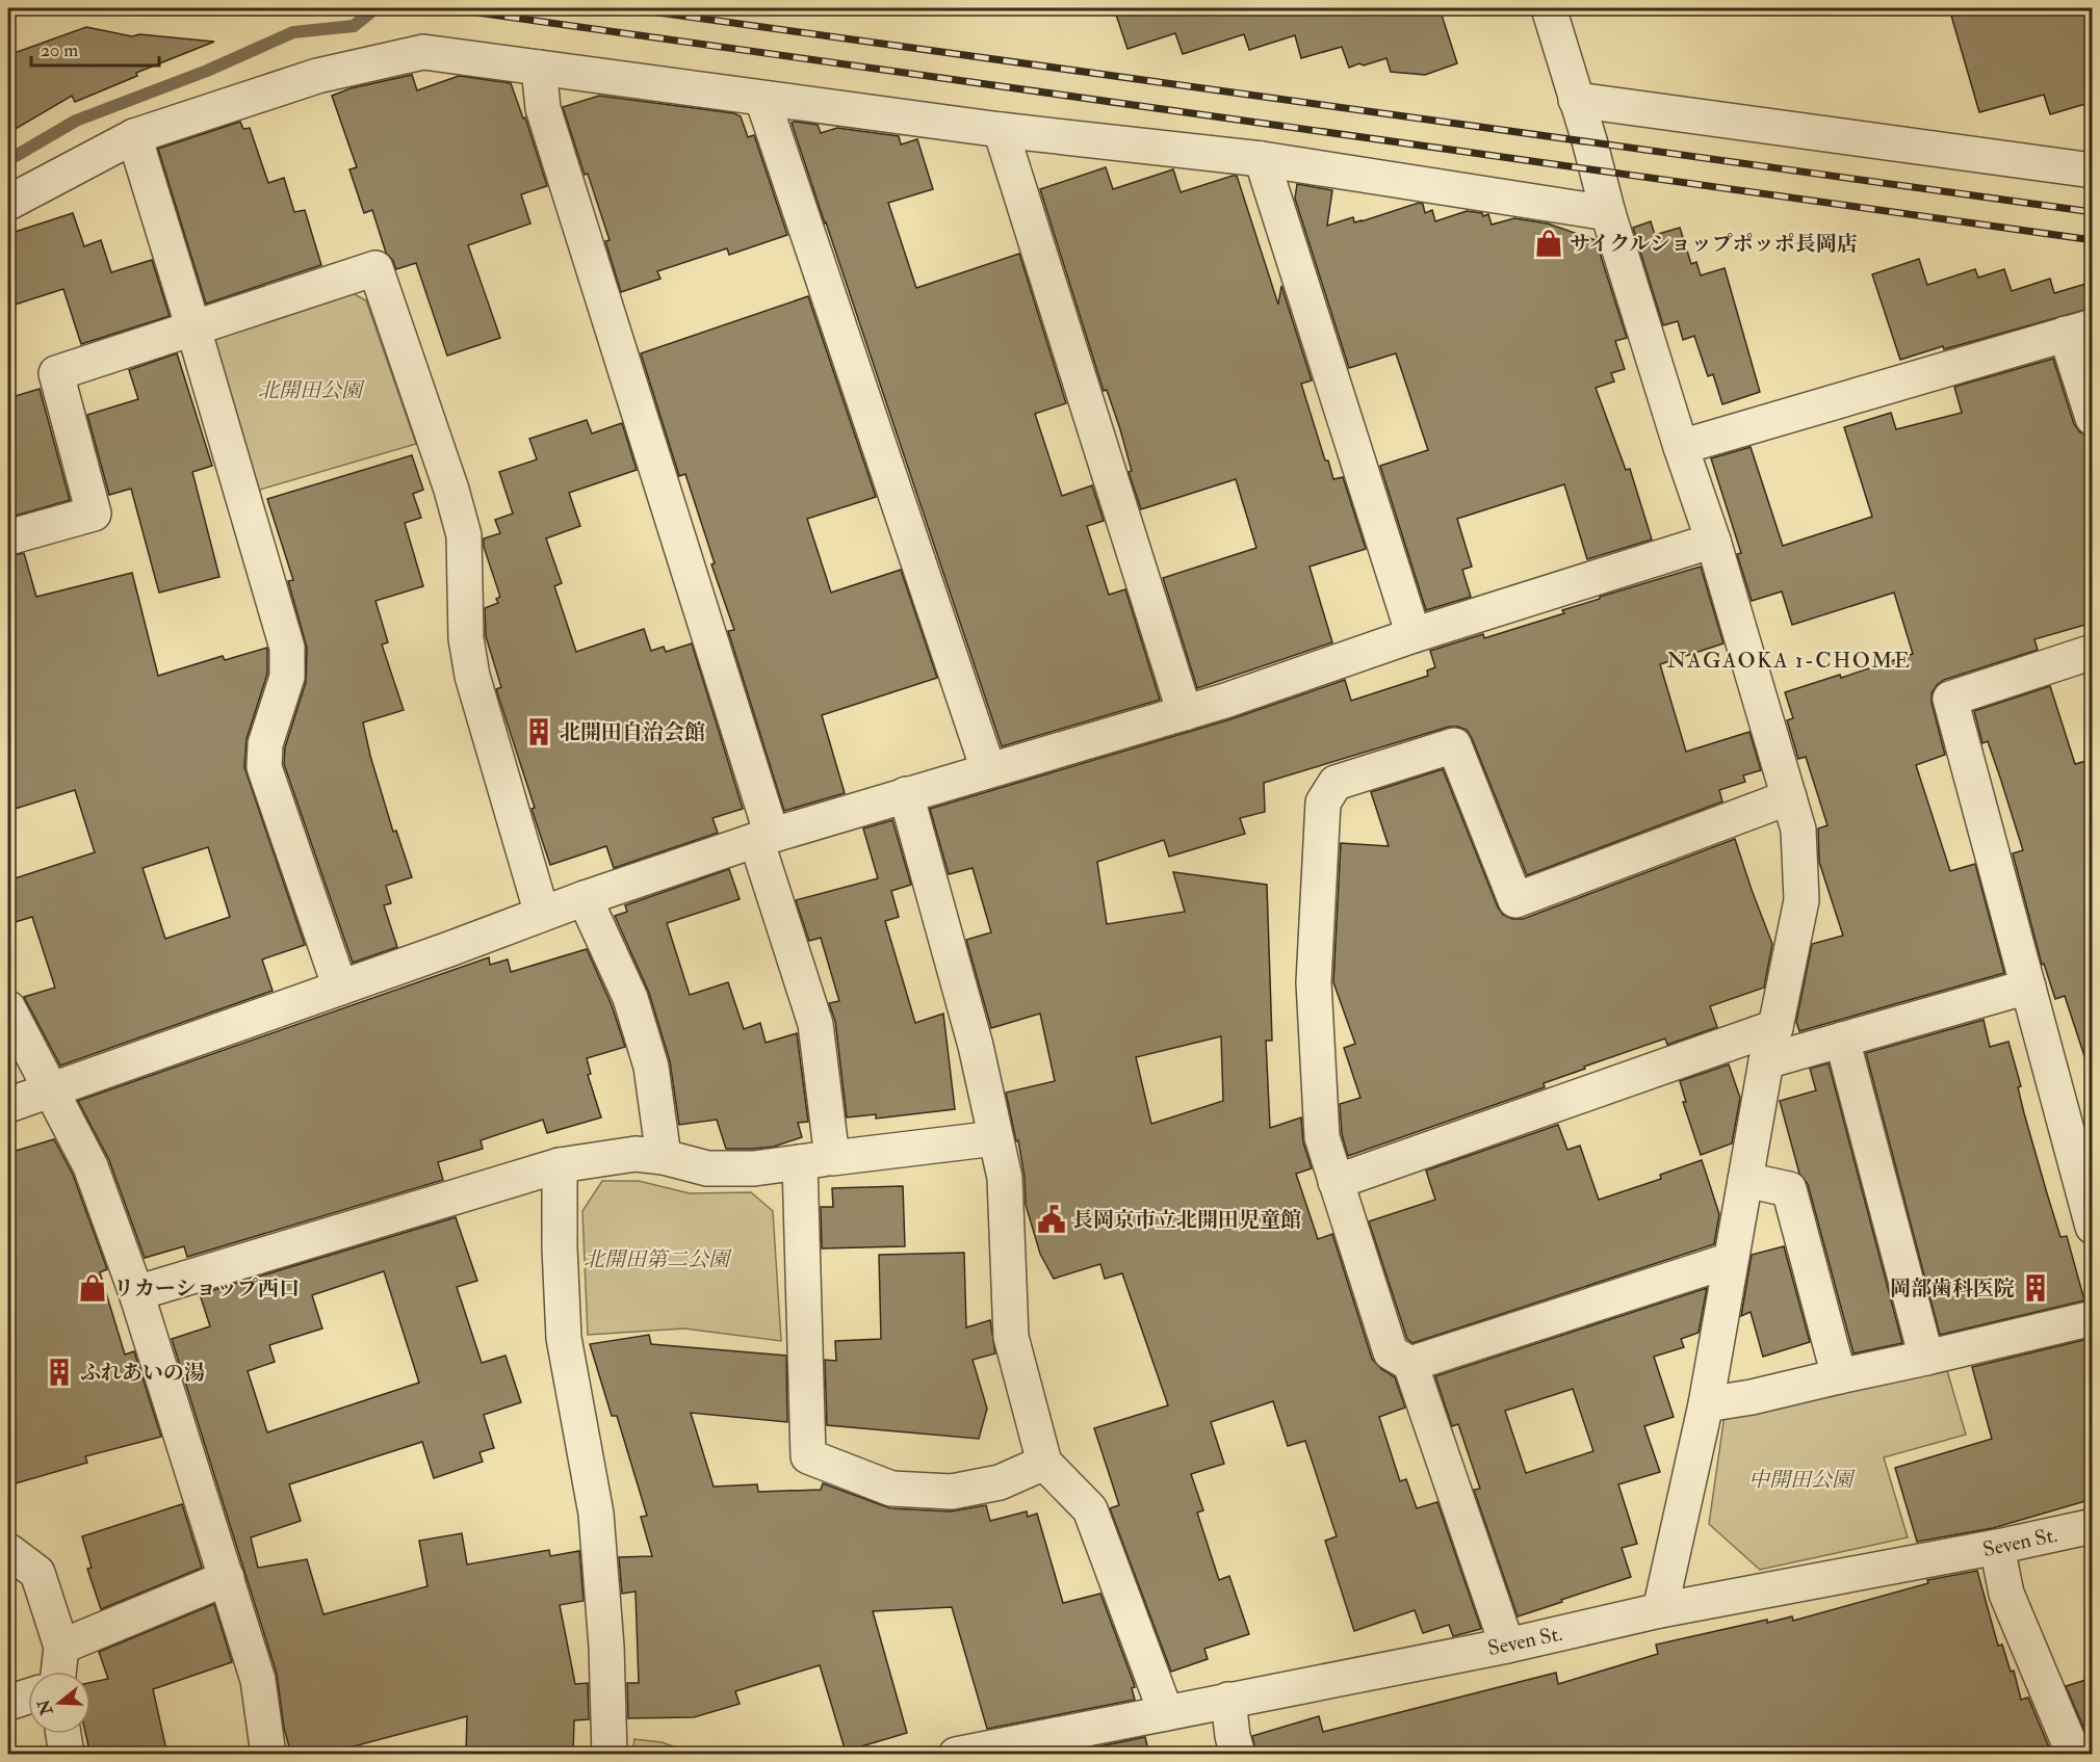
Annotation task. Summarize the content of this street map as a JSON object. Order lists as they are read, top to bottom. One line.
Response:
{"streets":{"street":["Seven St."]},"districts":["NAGAOKA 1-CHOME"],"parks":["北開田公園","北開田第二公園","中開田公園"],"places":{"shop":["サイクルショップポッポ長岡店","リカーショップ西口"],"building":["北開田自治会館","岡部歯科医院","ふれあいの湯"],"public building":["長岡京市立北開田児童館"]},"scale_bar":"20 m","north":"left"}
